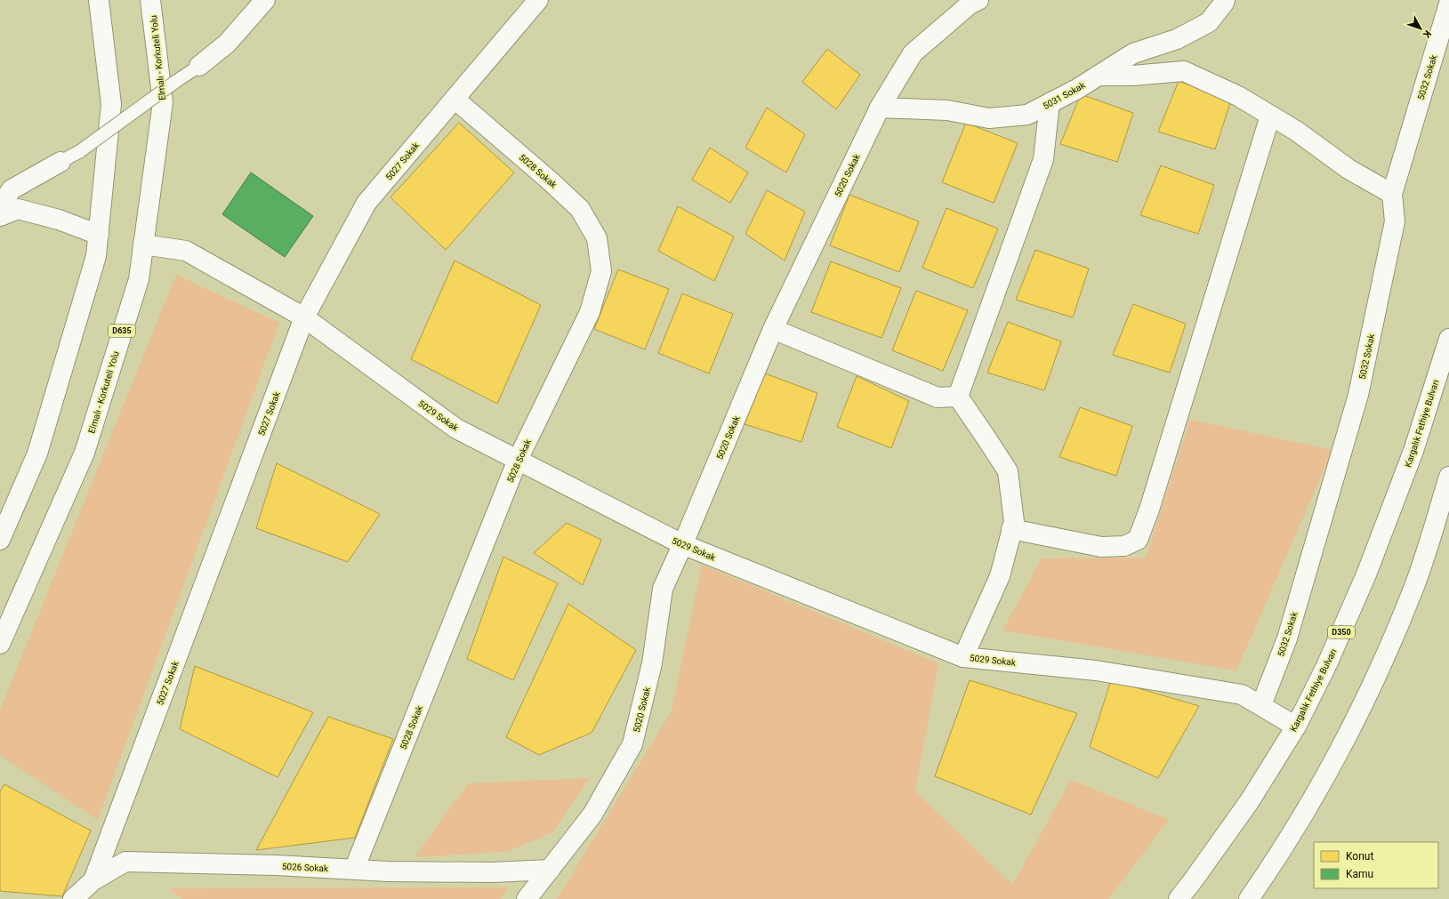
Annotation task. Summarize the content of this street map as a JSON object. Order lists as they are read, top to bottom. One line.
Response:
{"streets":{"main road":["Elmalı - Korkuteli Yolu","5032 Sokak","5031 Sokak","5027 Sokak","5028 Sokak","5020 Sokak","D635","5029 Sokak","Kargalık Fethiye Bulvarı","D350","5026 Sokak"]},"crossings":[["Elmalı - Korkuteli Yolu","5029 Sokak"],["5032 Sokak","5029 Sokak"],["5031 Sokak","5020 Sokak"],["5027 Sokak","5028 Sokak"],["5027 Sokak","5029 Sokak"],["5027 Sokak","5026 Sokak"],["5028 Sokak","5029 Sokak"],["5028 Sokak","5026 Sokak"],["5020 Sokak","5029 Sokak"],["5020 Sokak","5026 Sokak"],["5029 Sokak","Kargalık Fethiye Bulvarı"]],"legend":["Konut","Kamu"],"north":"bottom right"}
